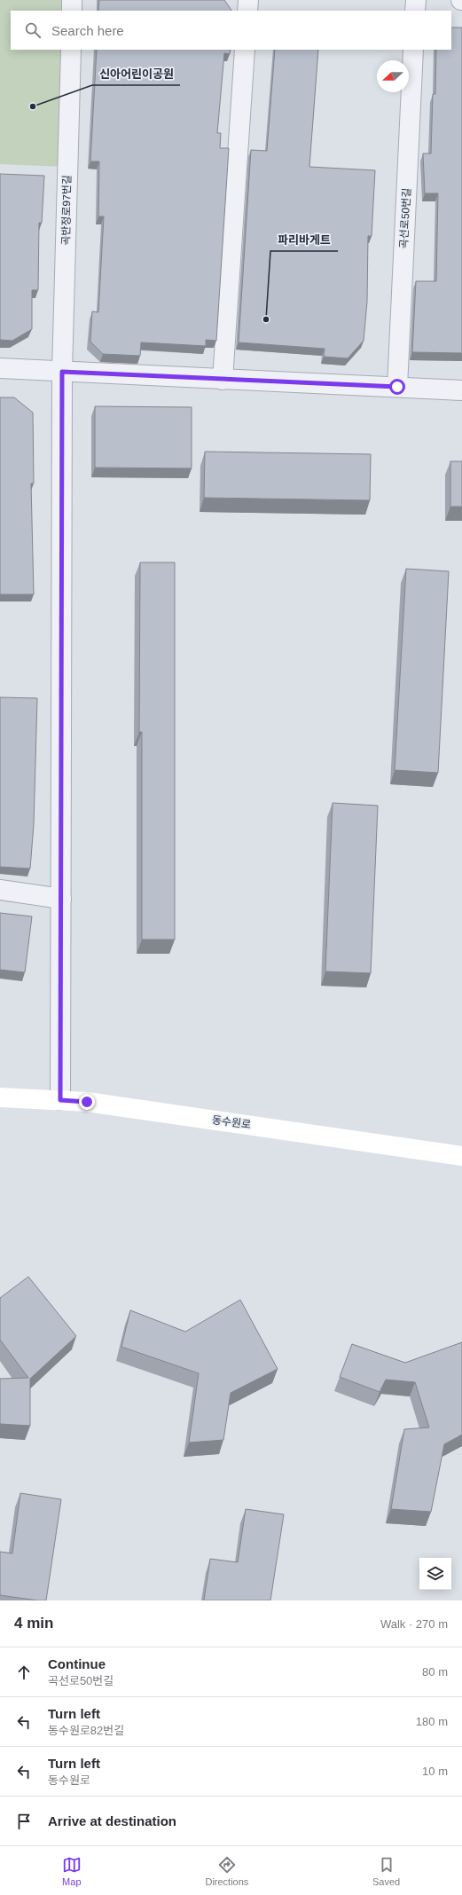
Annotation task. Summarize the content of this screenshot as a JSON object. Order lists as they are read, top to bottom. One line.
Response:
{"streets":{"main road":["동수원로"],"street":["곡반정로97번길","곡선로50번길"]},"crossings":[["곡반정로97번길","동수원로"]],"places":["신아어린이공원","파리바게트"],"north":"left","page":{"search":"Search here","heading":["4 min","Walk · 270 m"],"list":[["Continue","곡선로50번길","80 m"],["Turn left","동수원로82번길","180 m"],["Turn left","동수원로","10 m"],"Arrive at destination"],"nav":["Map","Directions","Saved"]}}
